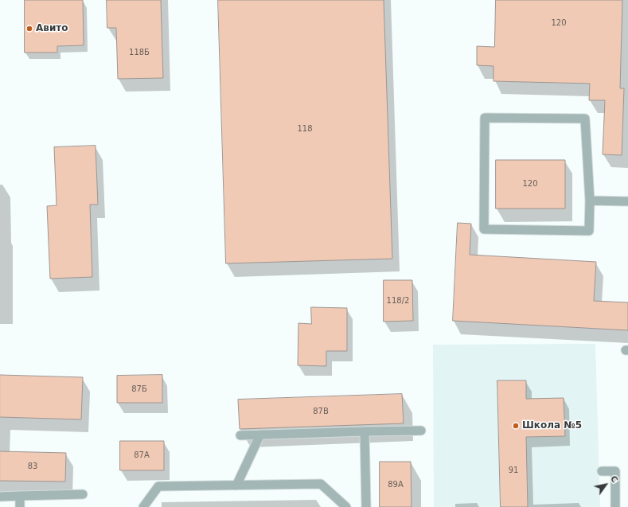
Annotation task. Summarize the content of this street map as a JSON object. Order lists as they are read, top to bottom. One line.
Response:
{"places":["Авито","Школа №5"],"house_numbers":["120","118Б","118","120","118/2","87Б","87В","87А","83","91","89А"],"north":"top right"}
